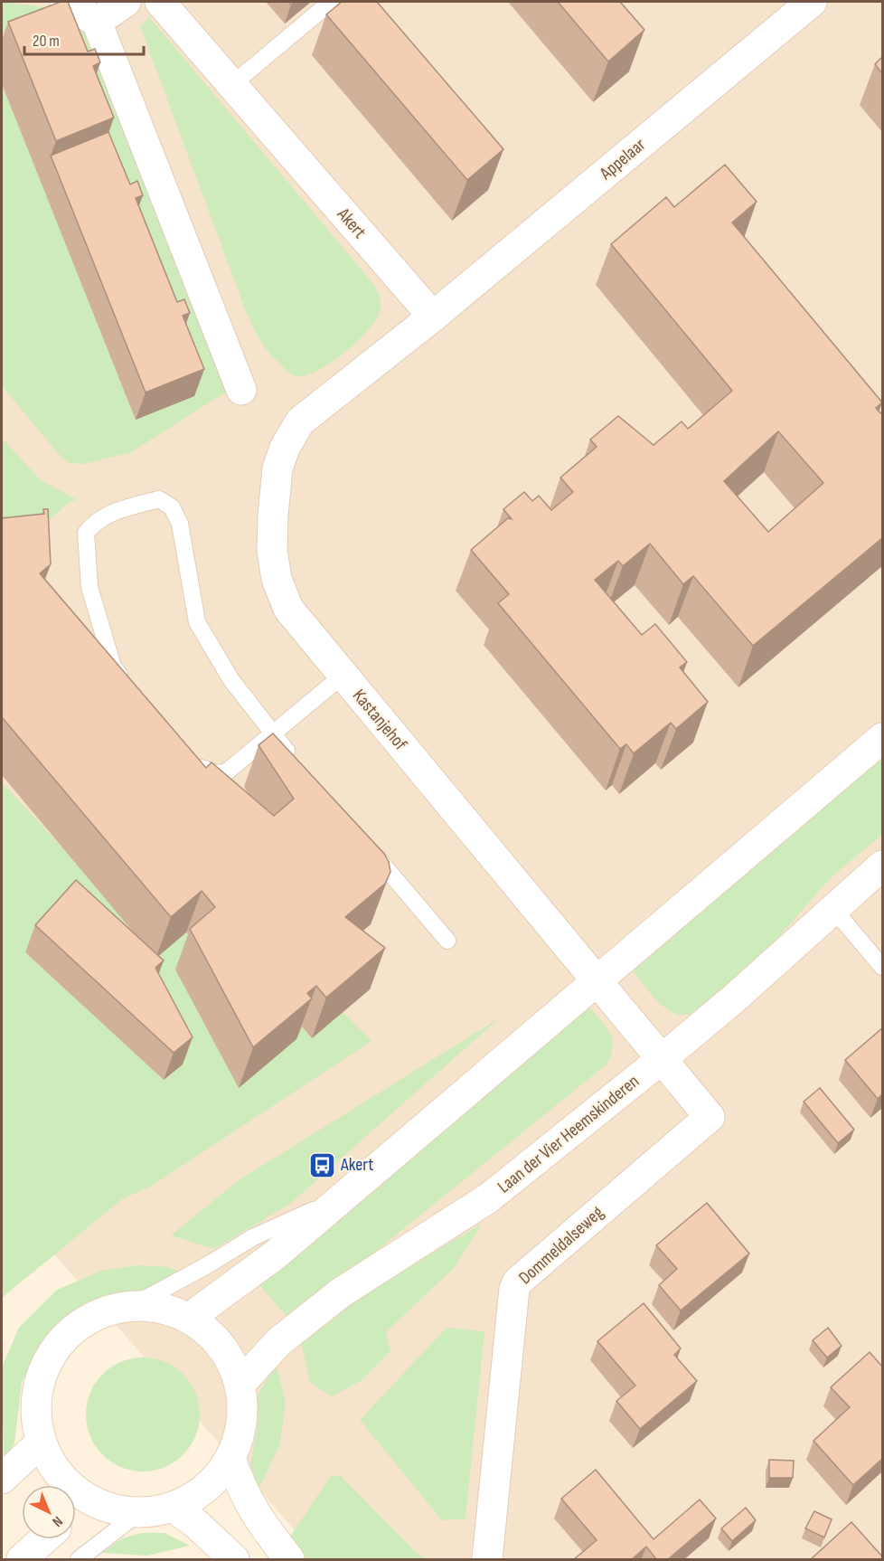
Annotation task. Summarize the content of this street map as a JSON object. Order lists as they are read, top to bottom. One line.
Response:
{"streets":{"street":["Appelaar","Akert","Kastanjehof","Laan der Vier Heemskinderen","Dommeldalseweg"]},"crossings":[["Appelaar","Akert"],["Appelaar","Kastanjehof"],["Akert","Kastanjehof"],["Kastanjehof","Laan der Vier Heemskinderen"],["Kastanjehof","Dommeldalseweg"],["Laan der Vier Heemskinderen","Dommeldalseweg"]],"places":{"bus stop":["Akert"]},"scale_bar":"20 m","north":"bottom right"}
